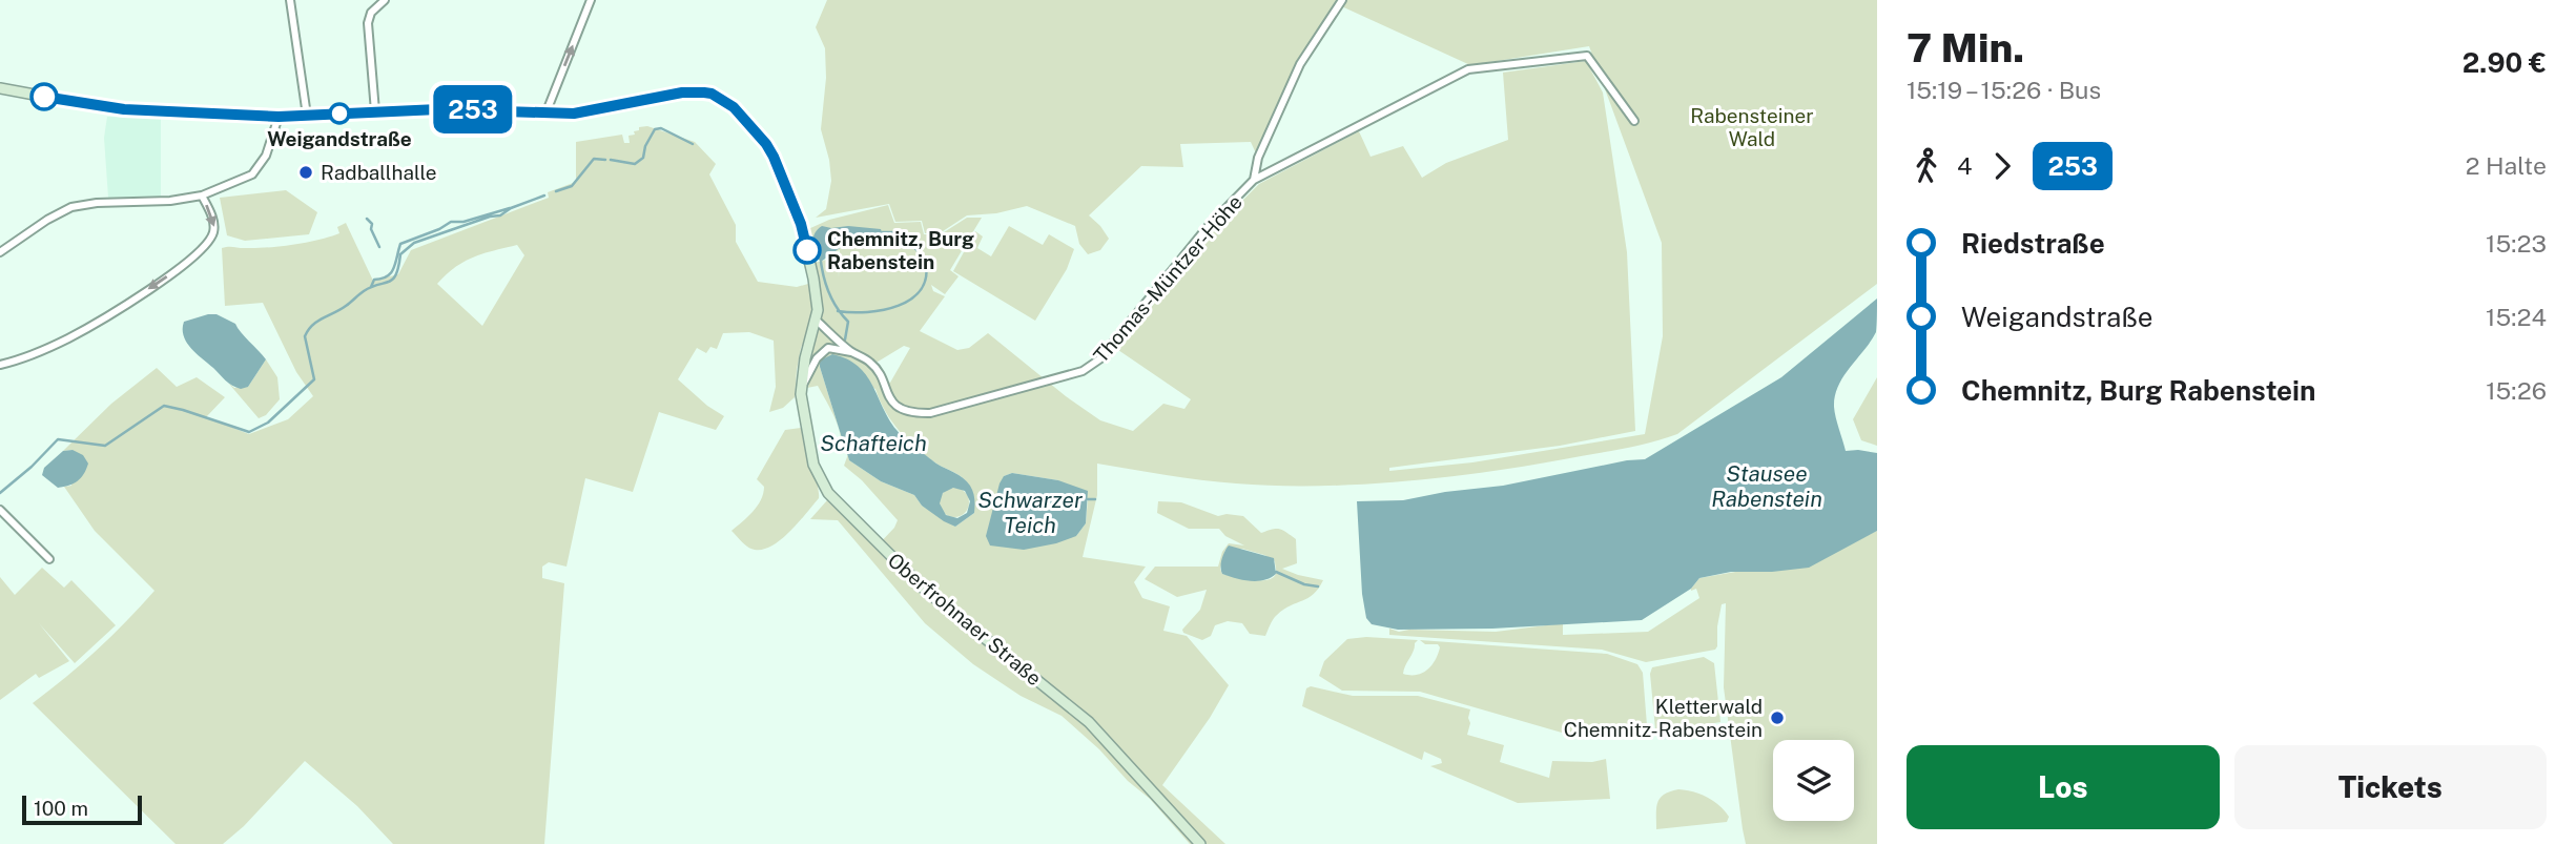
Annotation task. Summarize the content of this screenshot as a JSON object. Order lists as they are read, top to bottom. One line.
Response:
{"streets":{"main road":["Oberfrohnaer Straße"],"street":["Thomas-Müntzer-Höhe"]},"crossings":[["Thomas-Müntzer-Höhe","Oberfrohnaer Straße"]],"water":["Schafteich","Stausee Rabenstein","Schwarzer Teich"],"parks":["Rabensteiner Wald"],"places":["Weigandstraße","Radballhalle","Chemnitz, Burg Rabenstein","Kletterwald Chemnitz-Rabenstein"],"lines":["bus line 253"],"scale_bar":"100 m","page":{"on_map":"253","heading":["7 Min.","15:19 – 15:26 · Bus","2.90 €"],"legs":["4","253","2 Halte"],"list":[{"name":"Riedstraße","value":"15:23"},{"name":"Weigandstraße","value":"15:24"},{"name":"Chemnitz, Burg Rabenstein","value":"15:26"}],"buttons":["Los","Tickets"],"scale":"100 m"}}
